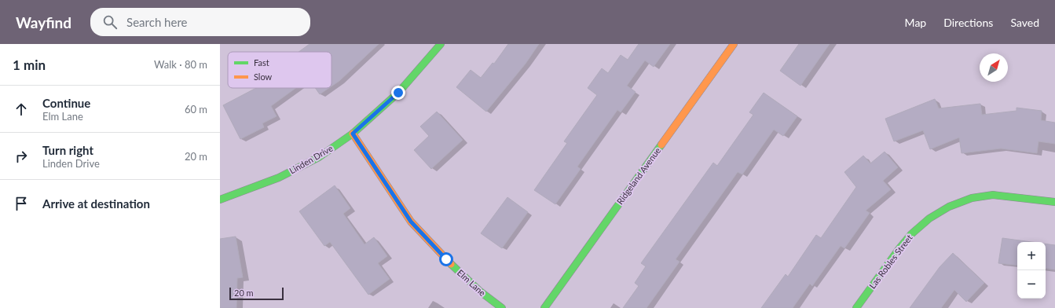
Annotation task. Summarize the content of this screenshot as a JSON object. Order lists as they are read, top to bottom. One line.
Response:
{"streets":{"street":["Linden Drive","Ridgeland Avenue","Las Robles Street","Elm Lane"]},"crossings":[["Linden Drive","Elm Lane"]],"legend":["Fast","Slow"],"scale_bar":"20 m","north":"top right","page":{"header":"Wayfind","search":"Search here","nav":["Map","Directions","Saved"],"heading":["1 min","Walk · 80 m"],"list":[["Continue","Elm Lane","60 m"],["Turn right","Linden Drive","20 m"],"Arrive at destination"],"map_buttons":["+","−"],"scale":"20 m"}}
